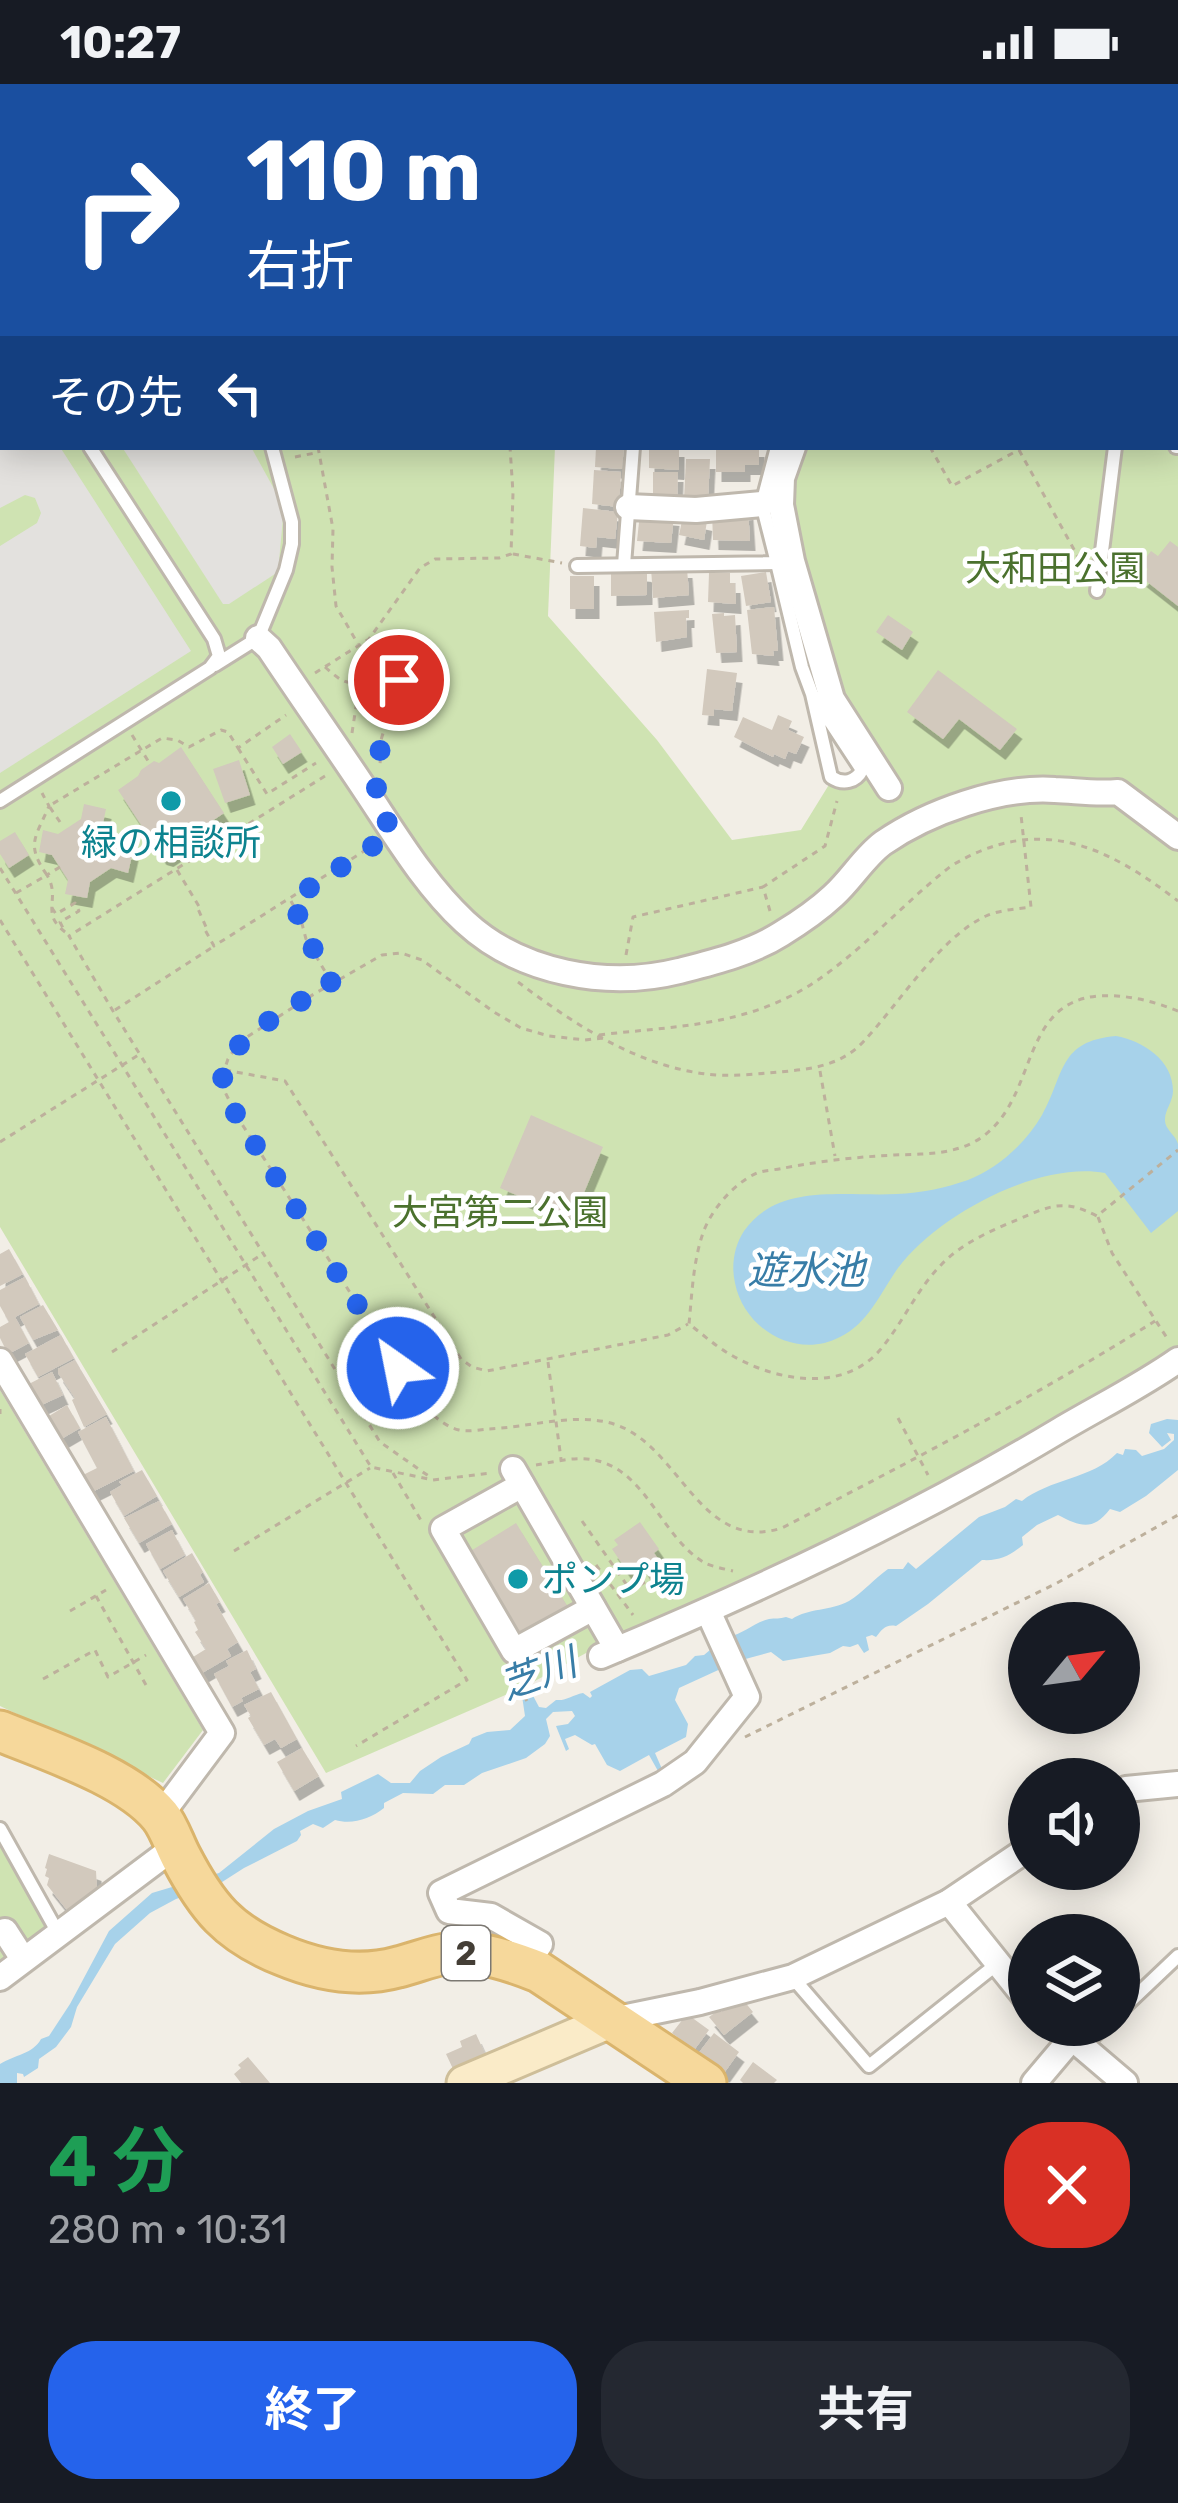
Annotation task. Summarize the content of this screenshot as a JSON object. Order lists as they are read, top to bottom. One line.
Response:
{"streets":{"main road":["2"]},"water":["遊水池","芝川"],"parks":["大和田公園","大宮第二公園"],"places":["緑の相談所","ポンプ場"],"north":"top right","page":{"status":"10:27","turn":["110 m","右折"],"then":"その先","heading":["4 分","280 m · 10:31"],"buttons":["終了","共有"]}}
